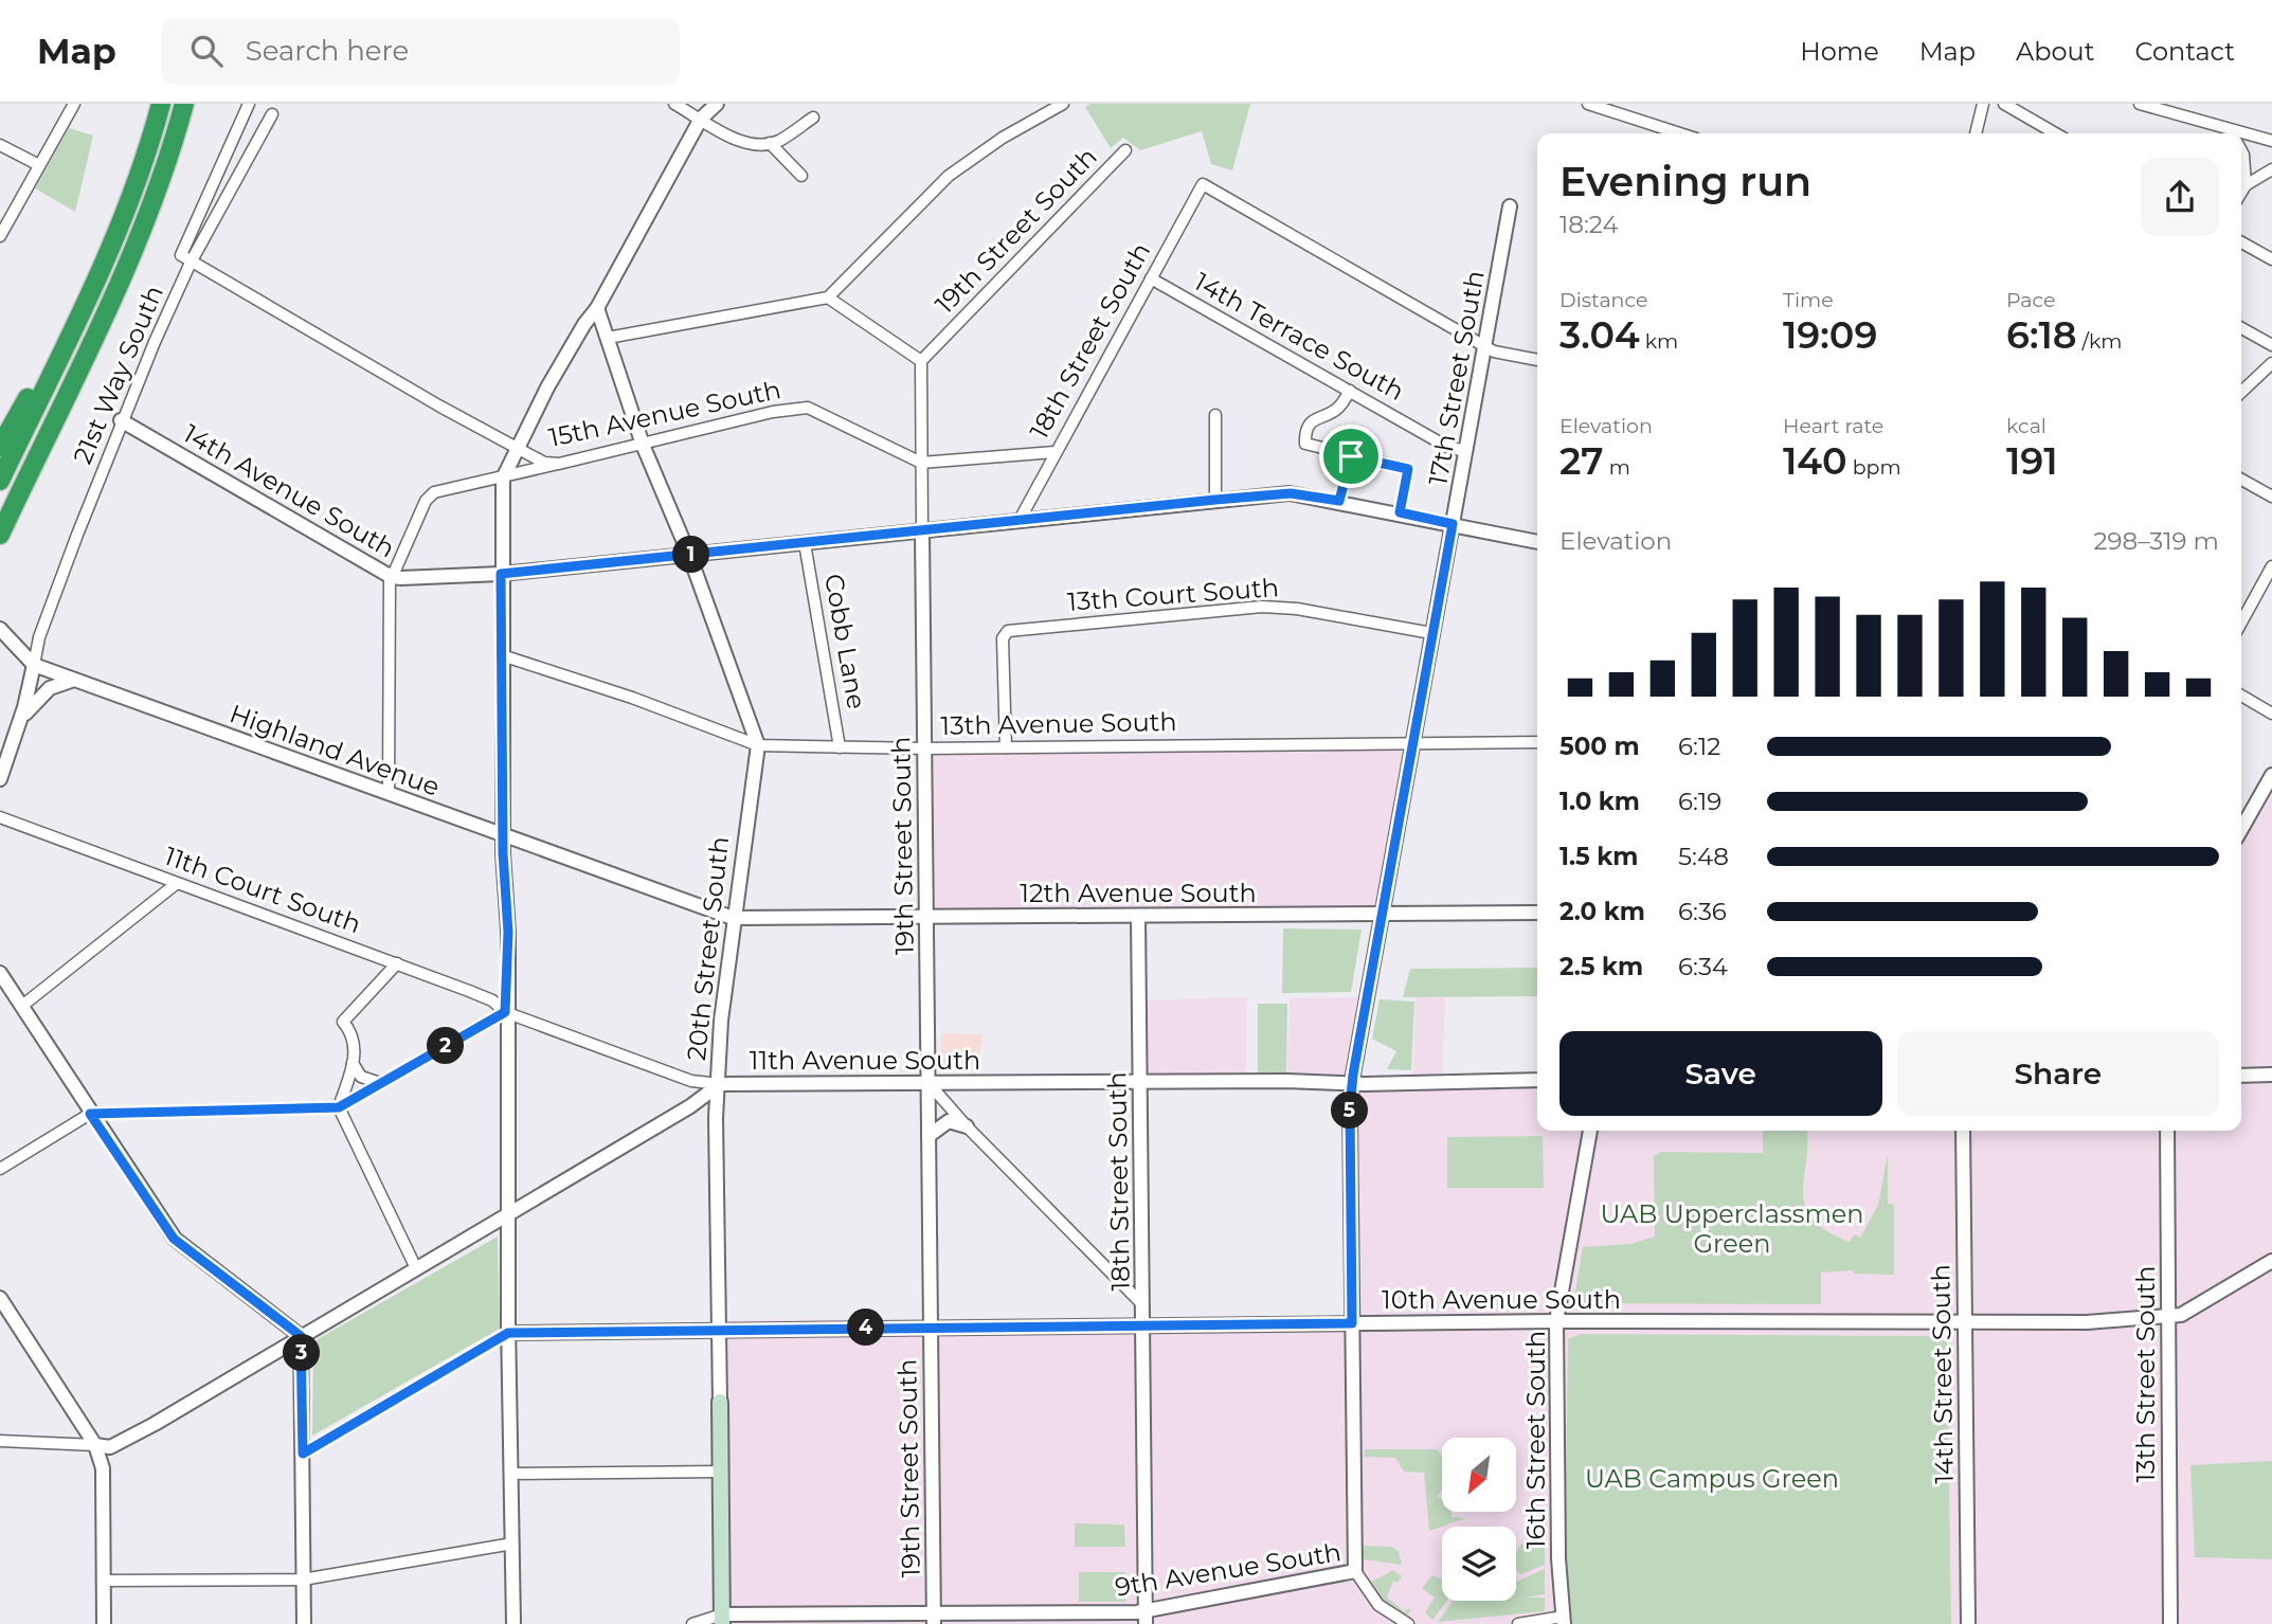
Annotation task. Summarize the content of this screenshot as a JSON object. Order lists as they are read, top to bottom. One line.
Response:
{"streets":{"main road":["20th Street South"],"street":["19th Street South","14th Terrace South","18th Street South","21st Way South","17th Street South","15th Avenue South","14th Avenue South","13th Court South","Cobb Lane","13th Avenue South","Highland Avenue","11th Court South","12th Avenue South","11th Avenue South","10th Avenue South","14th Street South","13th Street South","16th Street South","9th Avenue South"]},"crossings":[["19th Street South","15th Avenue South"],["19th Street South","14th Avenue South"],["19th Street South","13th Avenue South"],["19th Street South","12th Avenue South"],["19th Street South","11th Avenue South"],["19th Street South","10th Avenue South"],["19th Street South","9th Avenue South"],["14th Terrace South","18th Street South"],["14th Terrace South","17th Street South"],["18th Street South","17th Street South"],["18th Street South","14th Avenue South"],["18th Street South","12th Avenue South"],["18th Street South","11th Avenue South"],["18th Street South","10th Avenue South"],["18th Street South","9th Avenue South"],["21st Way South","15th Avenue South"],["21st Way South","14th Avenue South"],["21st Way South","Highland Avenue"],["17th Street South","14th Avenue South"],["17th Street South","13th Court South"],["17th Street South","13th Avenue South"],["17th Street South","12th Avenue South"],["17th Street South","11th Avenue South"],["17th Street South","10th Avenue South"],["17th Street South","9th Avenue South"],["15th Avenue South","20th Street South"],["14th Avenue South","Cobb Lane"],["14th Avenue South","20th Street South"],["13th Court South","13th Avenue South"],["Cobb Lane","13th Avenue South"],["13th Avenue South","20th Street South"],["Highland Avenue","12th Avenue South"],["Highland Avenue","20th Street South"],["11th Court South","11th Avenue South"],["12th Avenue South","20th Street South"],["20th Street South","11th Avenue South"],["20th Street South","10th Avenue South"],["20th Street South","9th Avenue South"],["10th Avenue South","14th Street South"],["10th Avenue South","13th Street South"],["10th Avenue South","16th Street South"]],"parks":["UAB Upperclassmen Green","UAB Campus Green"],"north":"bottom left","page":{"header":"Map","search":"Search here","nav":["Home","Map","About","Contact"],"heading":["Evening run","18:24"],"stats":[["Distance","3.04 km"],["Time","19:09"],["Pace","6:18 /km"],["Elevation","27 m"],["Heart rate","140 bpm"],["kcal","191"]],"chart":["Elevation","298–319 m"],"pins":["1","2","5","4","3"],"list":[{"name":"500 m","note":"6:12"},{"name":"1.0 km","note":"6:19"},{"name":"1.5 km","note":"5:48"},{"name":"2.0 km","note":"6:36"},{"name":"2.5 km","note":"6:34"}],"buttons":["Save","Share"]}}
